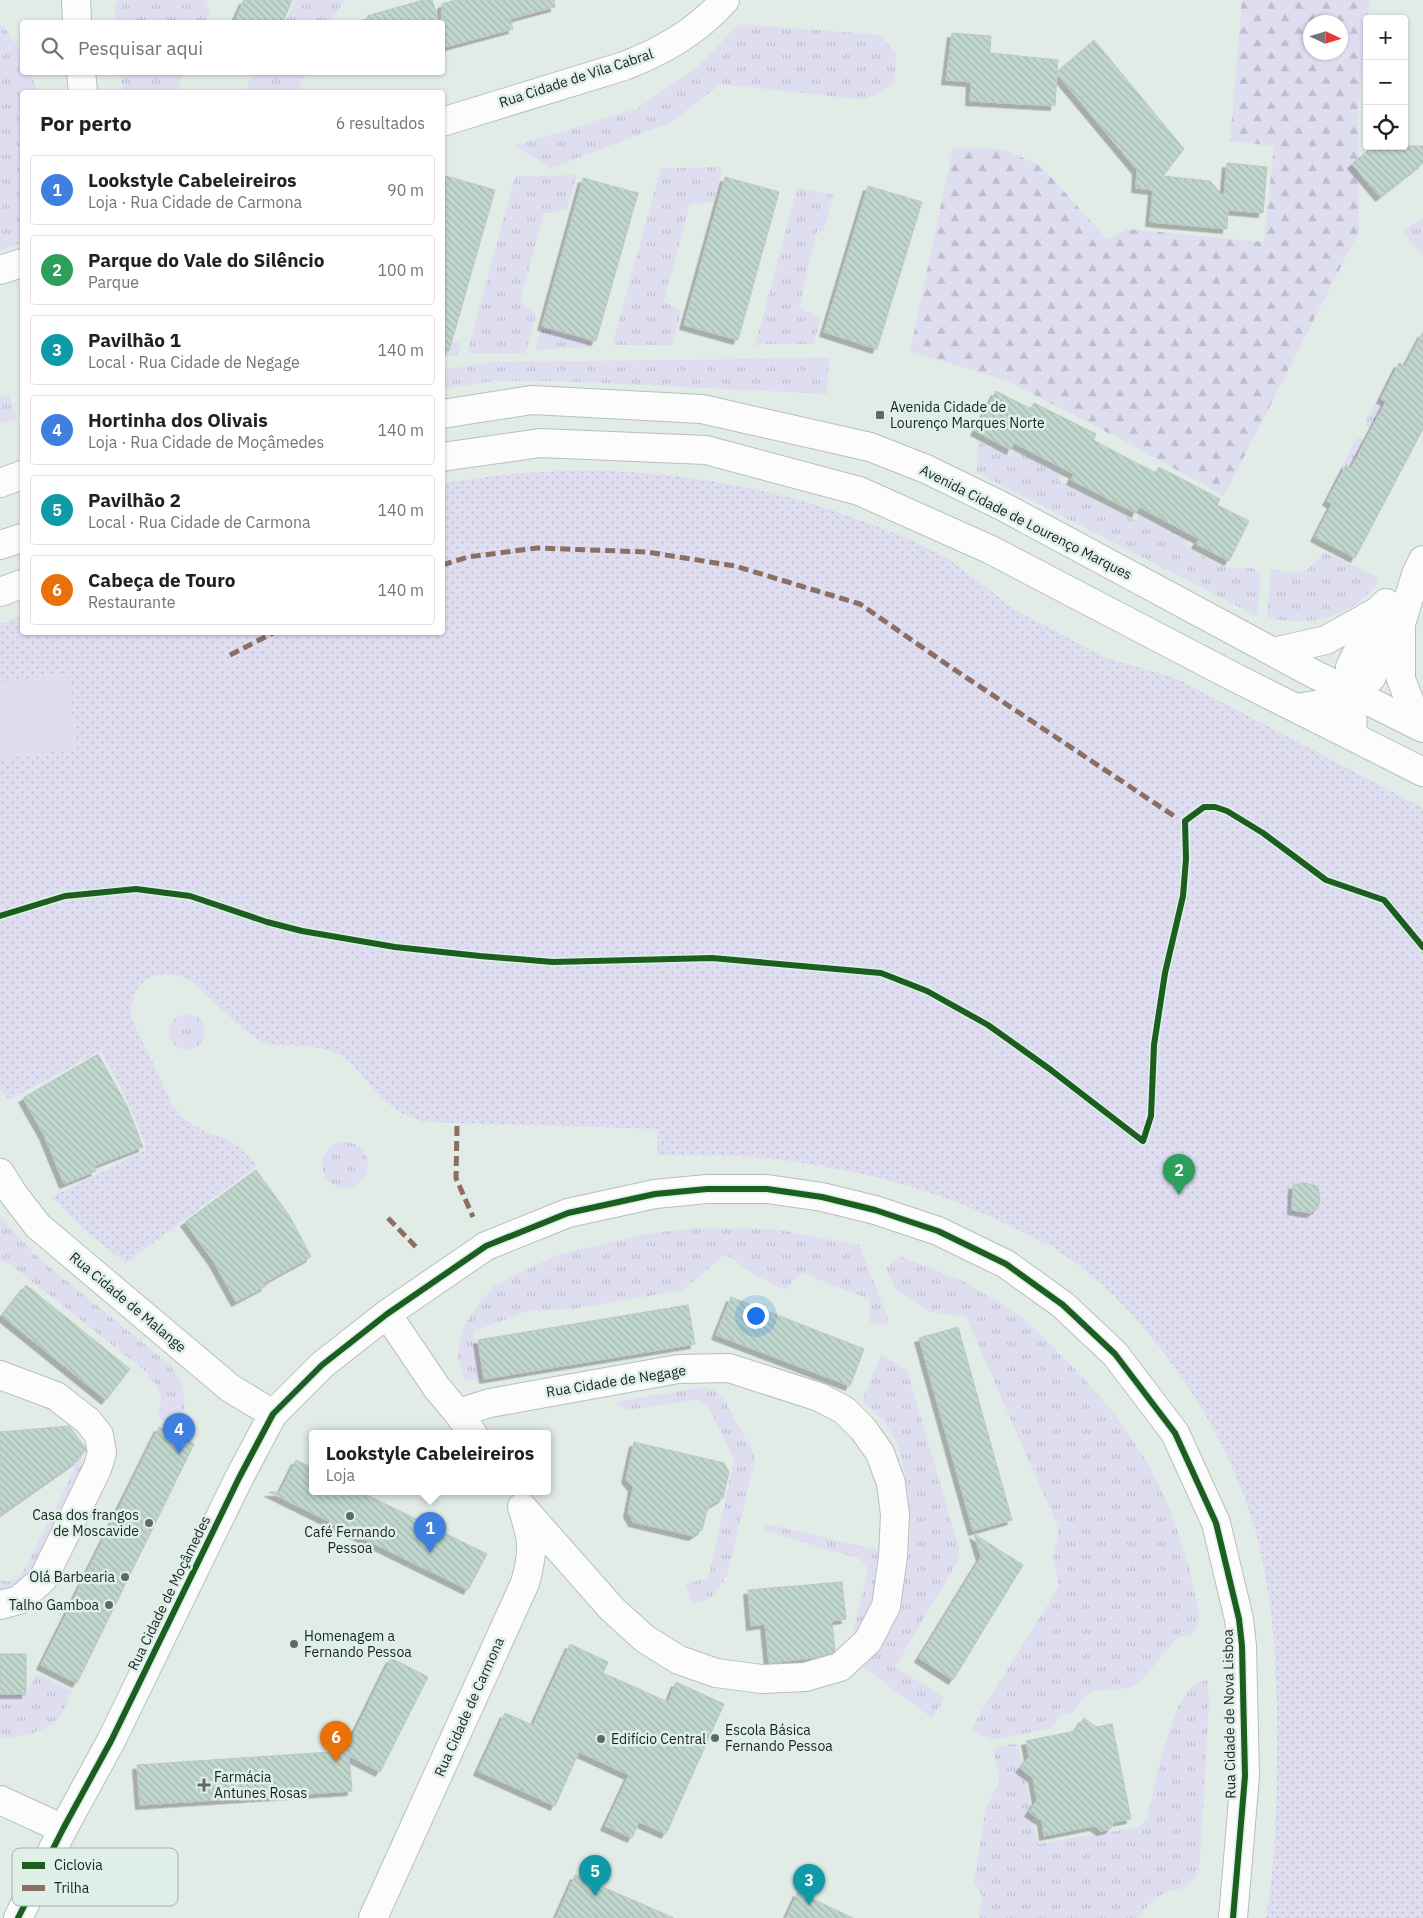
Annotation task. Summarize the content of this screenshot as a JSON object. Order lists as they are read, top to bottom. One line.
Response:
{"streets":{"street":["Rua Cidade de Vila Cabral","Avenida Cidade de Lourenço Marques","Rua Cidade de Malange","Rua Cidade de Negage","Rua Cidade de Moçâmedes","Rua Cidade de Carmona","Rua Cidade de Nova Lisboa"]},"crossings":[["Rua Cidade de Malange","Rua Cidade de Moçâmedes"],["Rua Cidade de Negage","Rua Cidade de Carmona"],["Rua Cidade de Moçâmedes","Rua Cidade de Nova Lisboa"]],"places":{"transit":["Avenida Cidade de Lourenço Marques Norte"],"other":["Café Fernando Pessoa","Casa dos frangos de Moscavide","Olá Barbearia","Talho Gamboa","Homenagem a Fernando Pessoa","Escola Básica Fernando Pessoa","Edifício Central"],"health":["Farmácia Antunes Rosas"]},"legend":["Ciclovia","Trilha"],"north":"right","page":{"map_buttons":["+","−"],"search":"Pesquisar aqui","heading":["Por perto","6 resultados"],"list":[{"mark":"1","name":"Lookstyle Cabeleireiros","note":"Loja · Rua Cidade de Carmona","value":"90 m"},{"mark":"2","name":"Parque do Vale do Silêncio","note":"Parque","value":"100 m"},{"mark":"3","name":"Pavilhão 1","note":"Local · Rua Cidade de Negage","value":"140 m"},{"mark":"4","name":"Hortinha dos Olivais","note":"Loja · Rua Cidade de Moçâmedes","value":"140 m"},{"mark":"5","name":"Pavilhão 2","note":"Local · Rua Cidade de Carmona","value":"140 m"},{"mark":"6","name":"Cabeça de Touro","note":"Restaurante","value":"140 m"}],"pins":["2","4","1","6","5","3"],"popup":["Lookstyle Cabeleireiros","Loja"]}}
